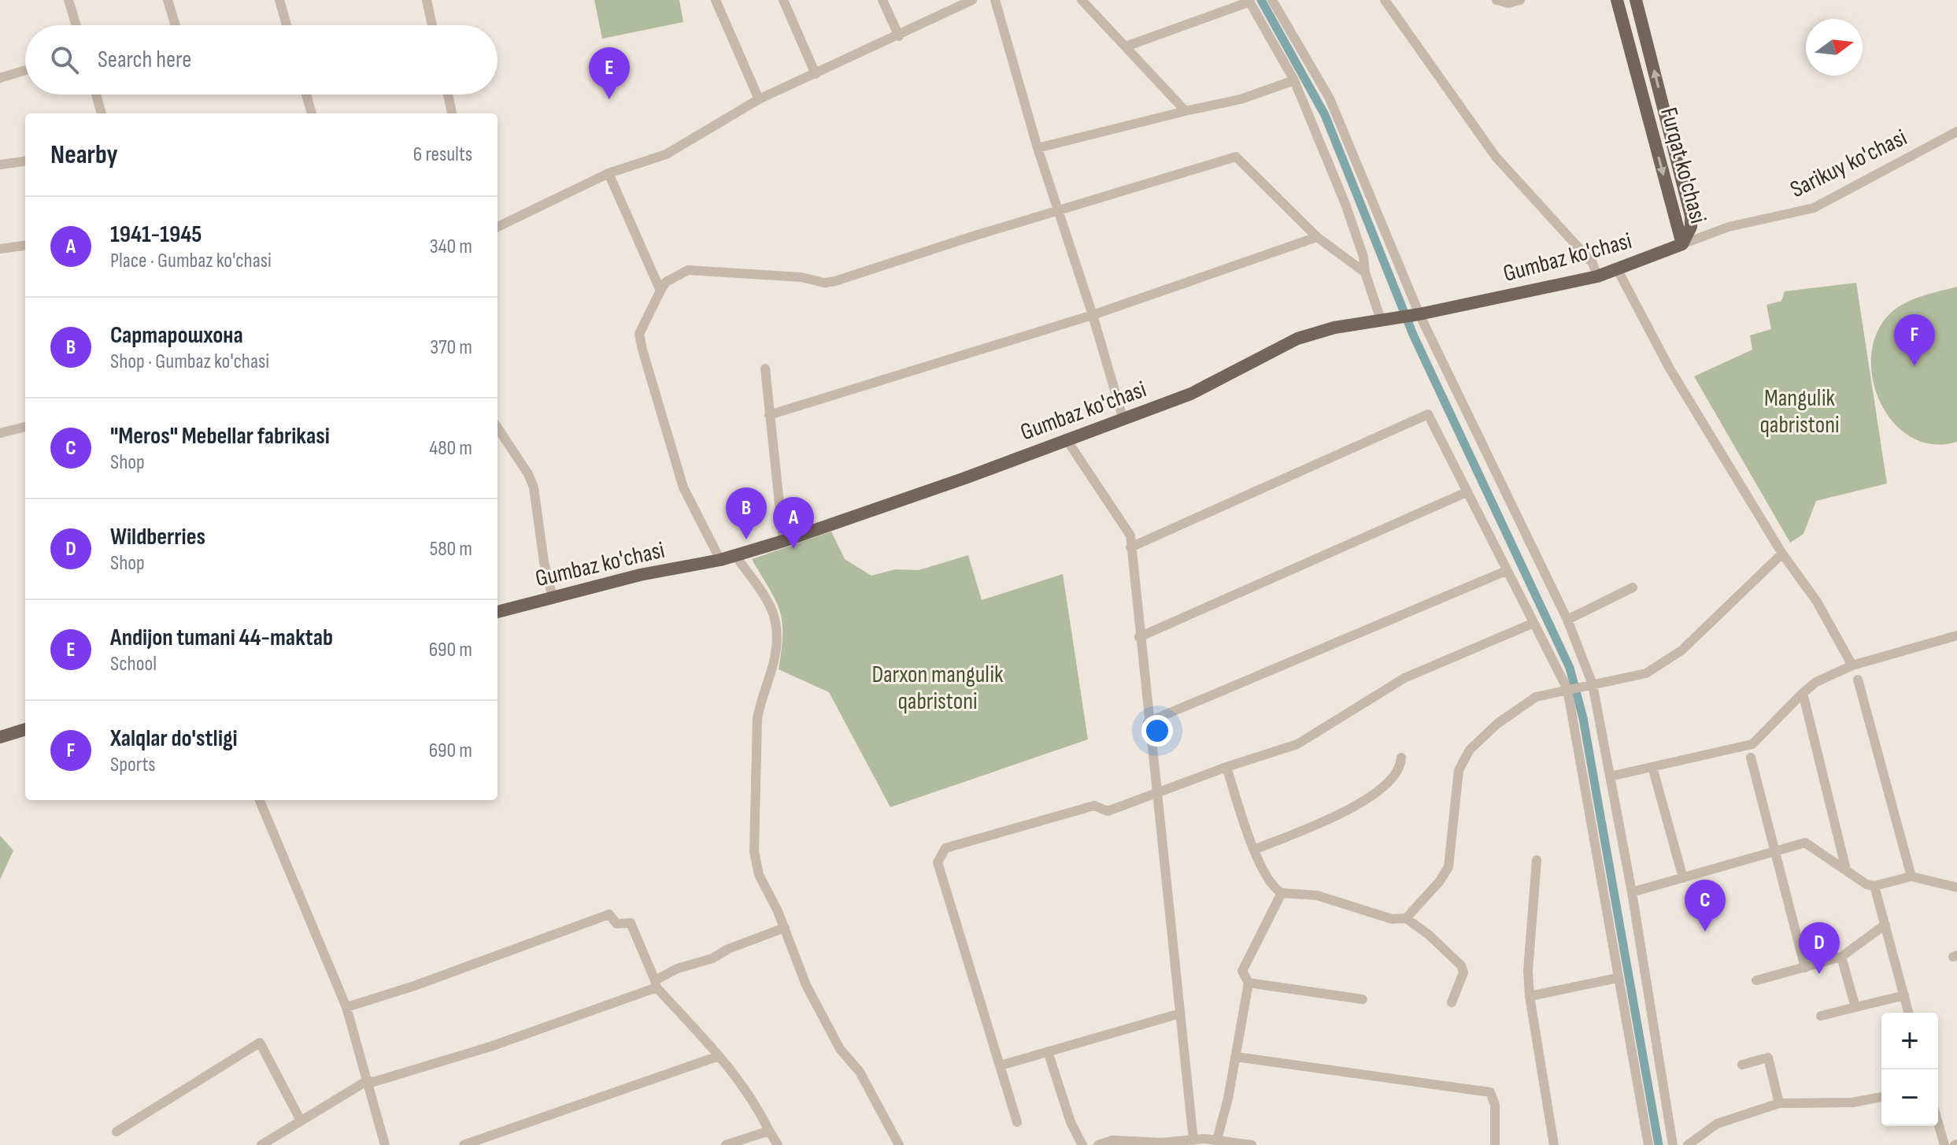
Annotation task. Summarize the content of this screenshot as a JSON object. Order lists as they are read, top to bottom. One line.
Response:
{"streets":{"main road":["Furqat ko'chasi","Gumbaz ko'chasi"],"street":["Sarikuy ko'chasi"]},"crossings":[["Sarikuy ko'chasi","Furqat ko'chasi"],["Sarikuy ko'chasi","Gumbaz ko'chasi"],["Furqat ko'chasi","Gumbaz ko'chasi"]],"parks":["Mangulik qabristoni","Darxon mangulik qabristoni"],"north":"right","page":{"search":"Search here","pins":["E","F","B","A","C","D"],"heading":["Nearby","6 results"],"list":[{"mark":"A","name":"1941-1945","note":"Place · Gumbaz ko'chasi","value":"340 m"},{"mark":"B","name":"Сартарошхона","note":"Shop · Gumbaz ko'chasi","value":"370 m"},{"mark":"C","name":"\"Meros\" Mebellar fabrikasi","note":"Shop","value":"480 m"},{"mark":"D","name":"Wildberries","note":"Shop","value":"580 m"},{"mark":"E","name":"Andijon tumani 44-maktab","note":"School","value":"690 m"},{"mark":"F","name":"Xalqlar do'stligi","note":"Sports","value":"690 m"}],"map_buttons":["+","−"]}}
